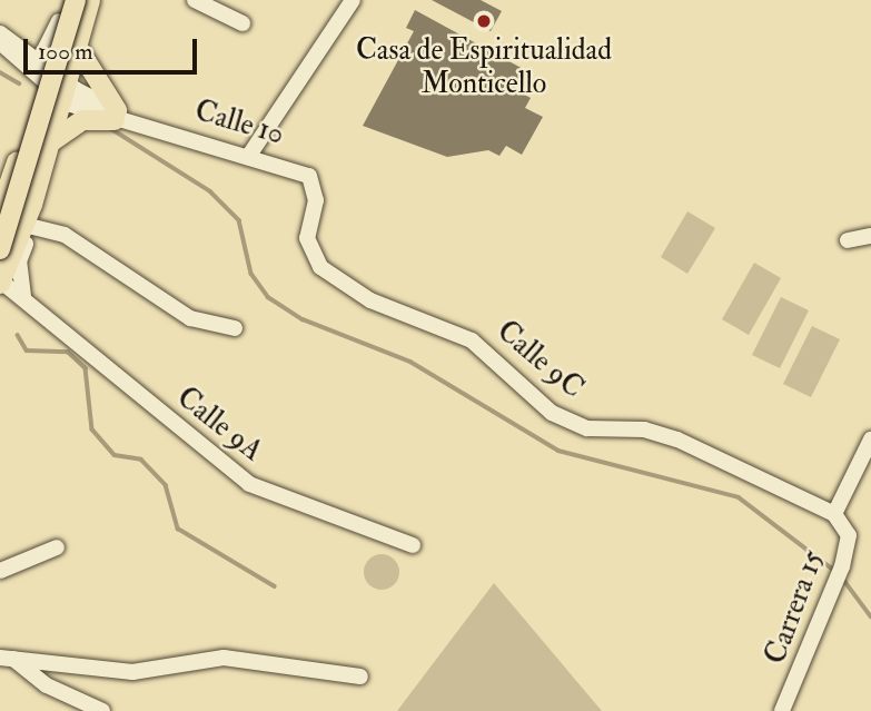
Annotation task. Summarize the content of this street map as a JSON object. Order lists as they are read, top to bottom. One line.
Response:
{"streets":{"street":["Calle 10","Calle 9C","Calle 9A","Carrera 15"]},"crossings":[["Calle 10","Calle 9C"],["Calle 9C","Carrera 15"]],"places":["Casa de Espiritualidad Monticello"],"scale_bar":"100 m"}
